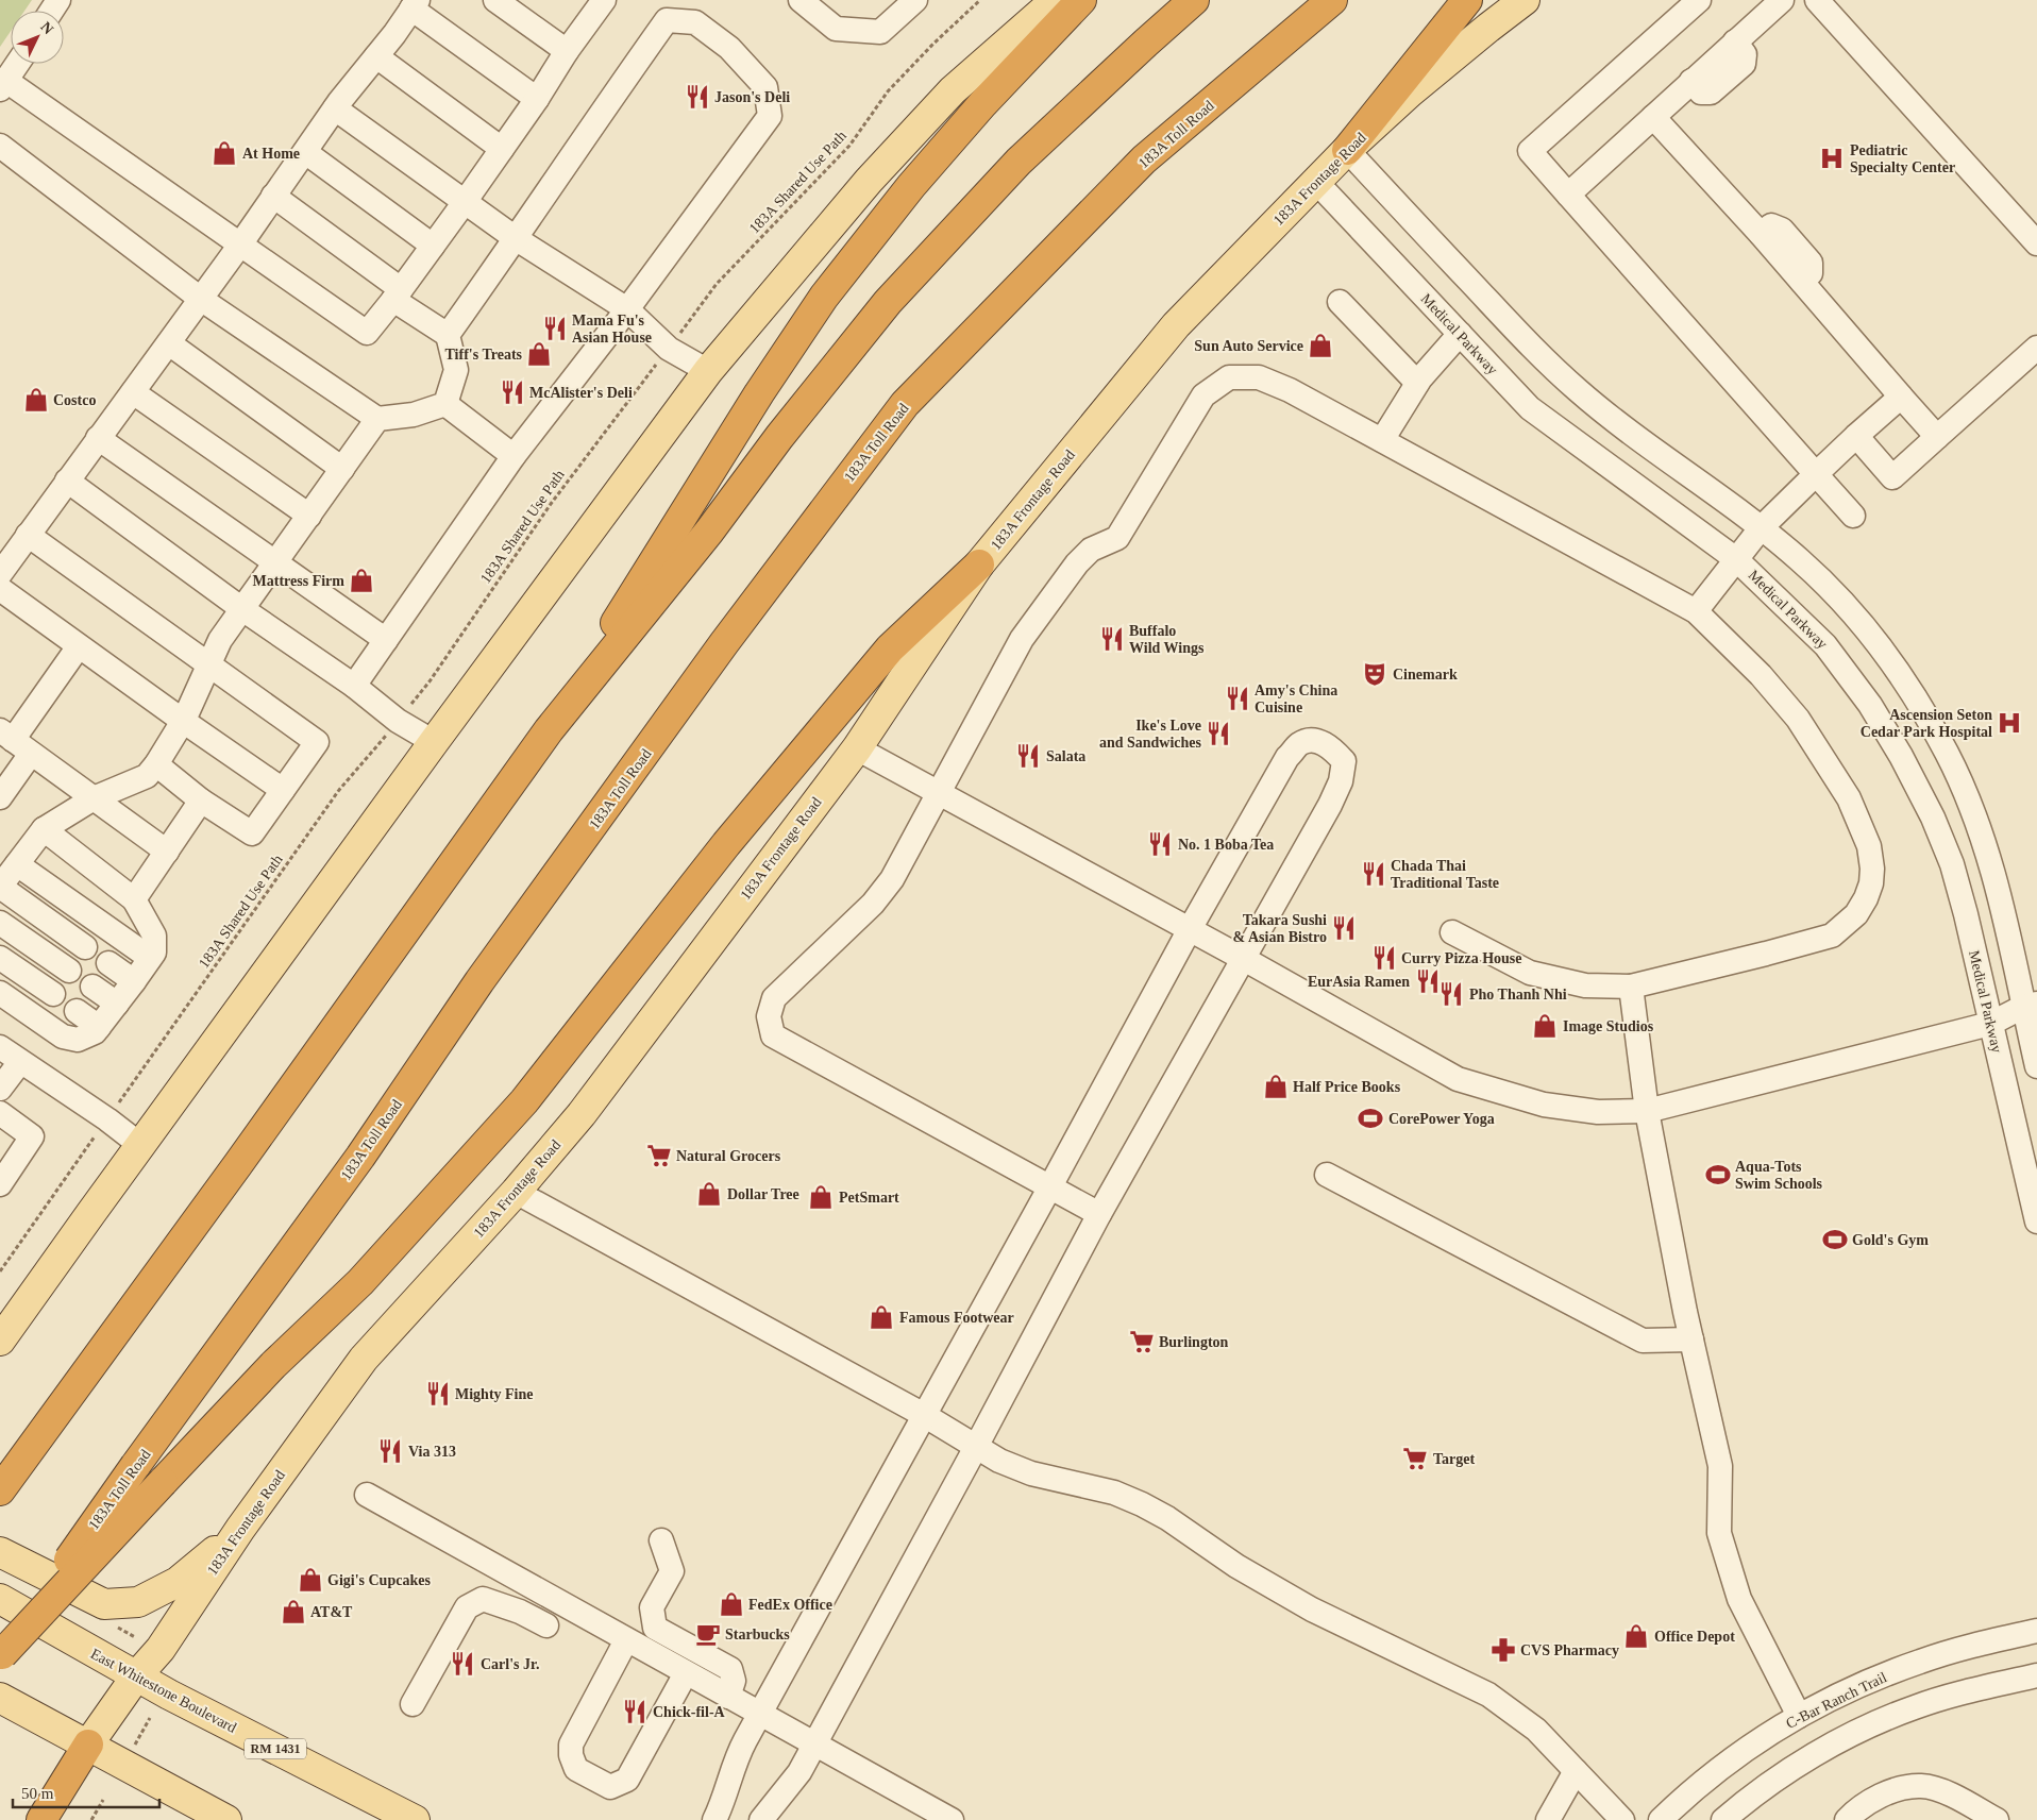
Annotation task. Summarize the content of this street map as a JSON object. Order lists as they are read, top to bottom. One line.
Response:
{"streets":{"highway":["183A Toll Road"],"main road":["183A Frontage Road","East Whitestone Boulevard","RM 1431"],"street":["Medical Parkway","C-Bar Ranch Trail"],"path":["183A Shared Use Path"]},"crossings":[["183A Frontage Road","Medical Parkway"],["183A Frontage Road","East Whitestone Boulevard"]],"places":{"restaurant":["Jason's Deli","Mama Fu's Asian House","McAlister's Deli","Buffalo Wild Wings","Amy's China Cuisine","Ike's Love and Sandwiches","Salata","No. 1 Boba Tea","Chada Thai Traditional Taste","Takara Sushi & Asian Bistro","Curry Pizza House","EurAsia Ramen","Pho Thanh Nhi","Mighty Fine","Via 313","Carl's Jr.","Chick-fil-A"],"shop":["At Home","Sun Auto Service","Tiff's Treats","Costco","Mattress Firm","Image Studios","Half Price Books","Dollar Tree","PetSmart","Famous Footwear","Gigi's Cupcakes","FedEx Office","AT&T","Office Depot"],"hospital":["Pediatric Specialty Center","Ascension Seton Cedar Park Hospital"],"theatre":["Cinemark"],"sports":["CorePower Yoga","Aqua-Tots Swim Schools","Gold's Gym"],"supermarket":["Natural Grocers","Burlington","Target"],"cafe":["Starbucks"],"pharmacy":["CVS Pharmacy"]},"scale_bar":"50 m","north":"top right"}
